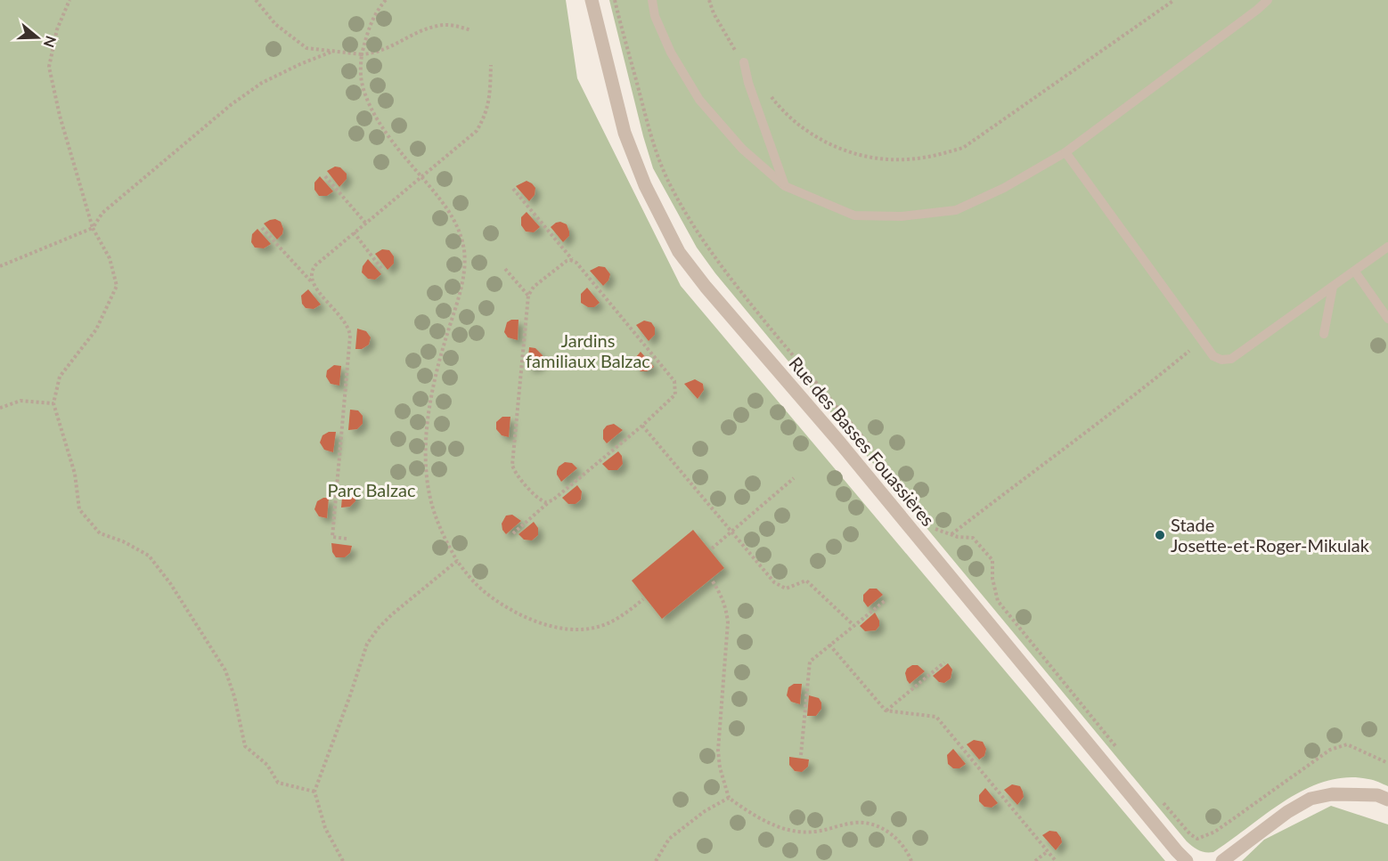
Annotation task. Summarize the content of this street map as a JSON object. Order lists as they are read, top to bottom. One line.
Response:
{"streets":{"street":["Rue des Basses Fouassières"]},"parks":["Jardins familiaux Balzac","Parc Balzac"],"places":["Stade Josette-et-Roger-Mikulak"],"north":"right"}
